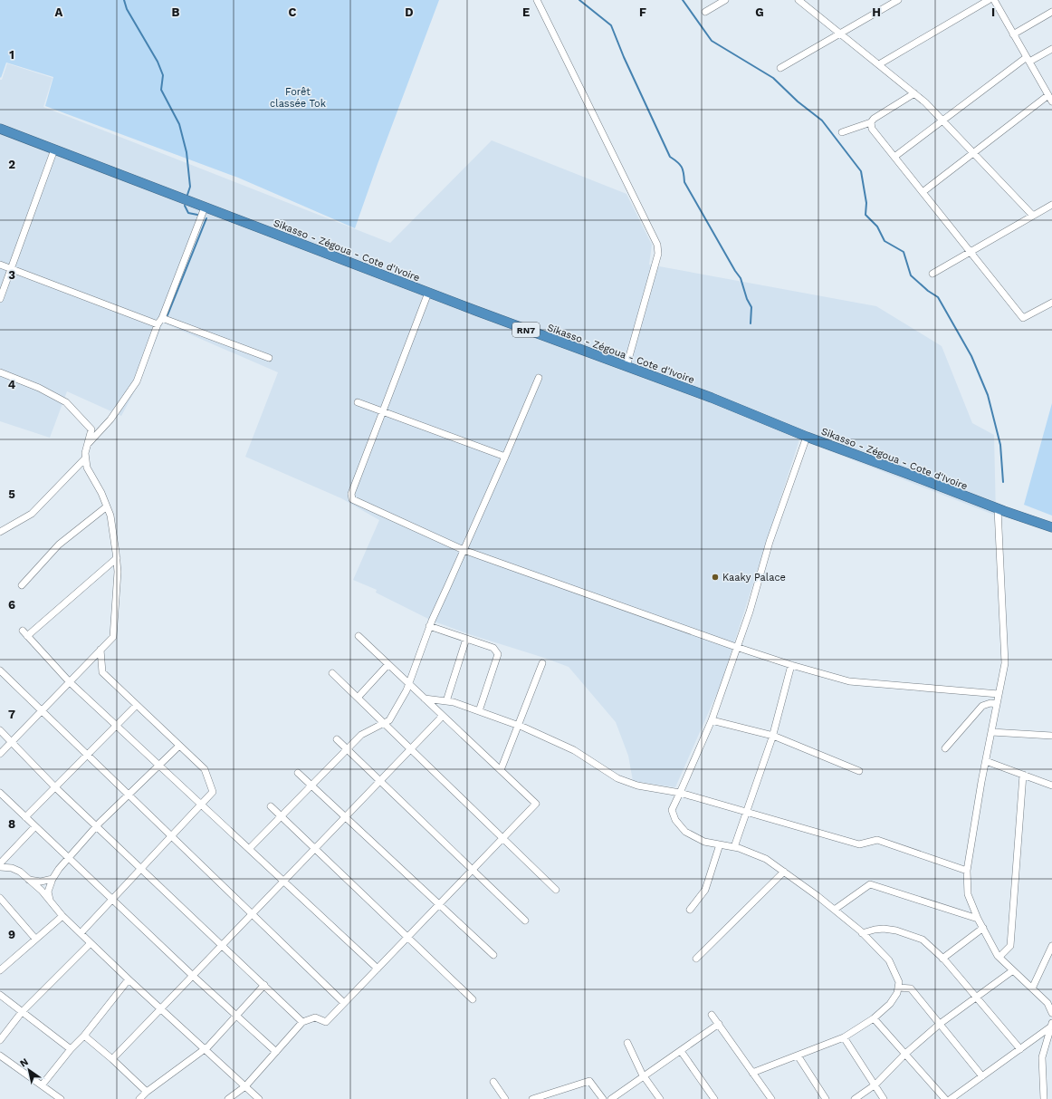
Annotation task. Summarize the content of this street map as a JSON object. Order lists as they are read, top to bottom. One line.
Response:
{"streets":{"highway":["Sikasso - Zégoua - Cote d'Ivoire","RN7"]},"parks":["Forêt classée Tok"],"places":["Kaaky Palace"],"north":"top left","grid":{"columns":["A","B","C","D","E","F","G","H","I"],"rows":["1","2","3","4","5","6","7","8","9"]}}
